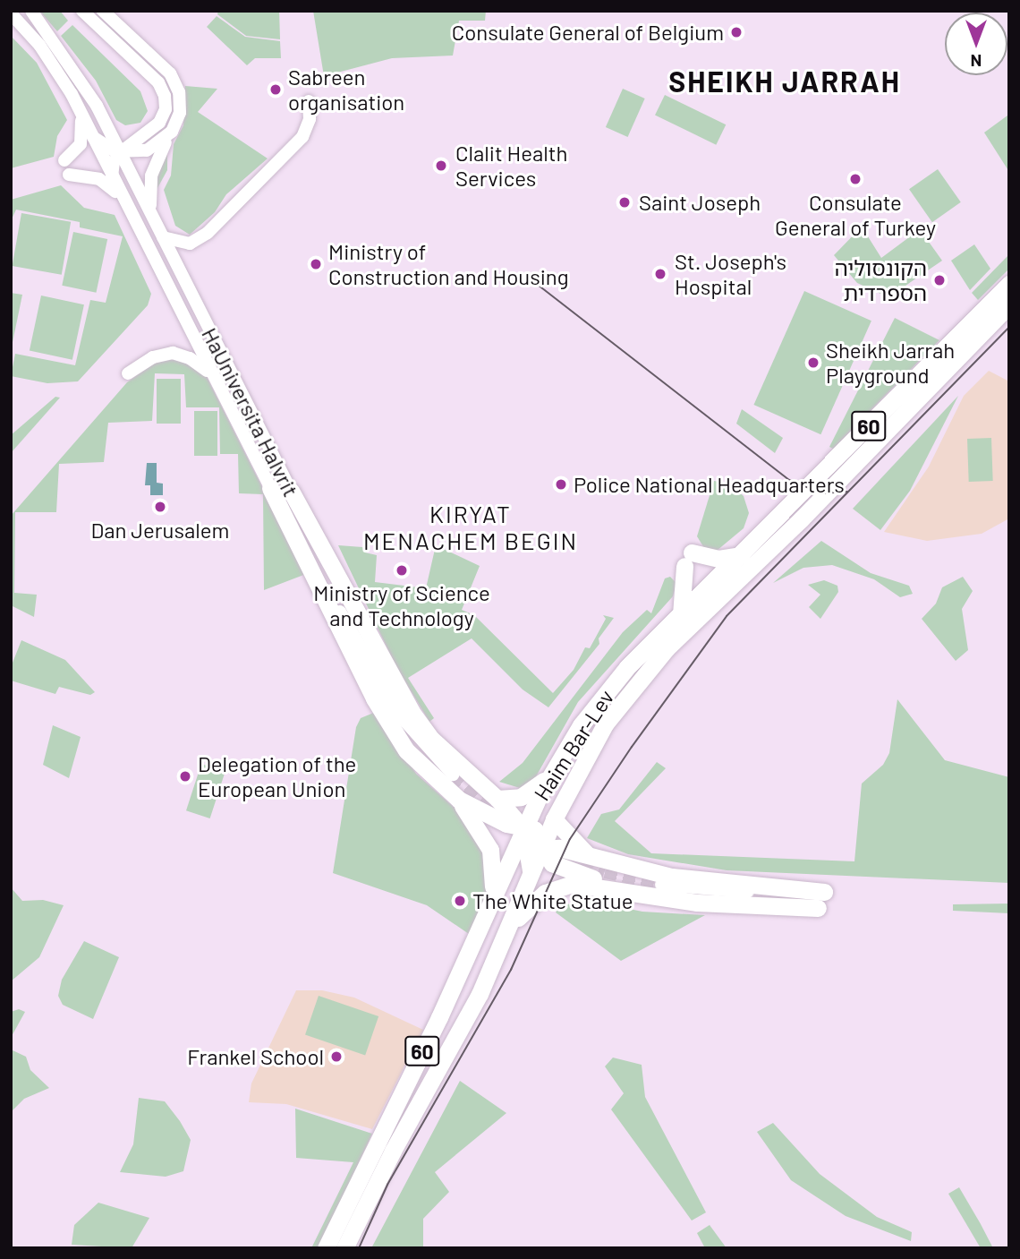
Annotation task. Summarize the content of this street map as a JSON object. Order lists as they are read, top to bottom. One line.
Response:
{"streets":{"highway":["60","Haim Bar-Lev"],"main road":["HaUniversita HaIvrit"]},"districts":["SHEIKH JARRAH","KIRYAT MENACHEM BEGIN"],"places":["Consulate General of Belgium","Sabreen organisation","Clalit Health Services","Consulate General of Turkey","Saint Joseph","Ministry of Construction and Housing","St. Joseph's Hospital","הקונסוליה הספרדית","Sheikh Jarrah Playground","Police National Headquarters","Dan Jerusalem","Ministry of Science and Technology","Delegation of the European Union","The White Statue","Frankel School"],"north":"bottom"}
